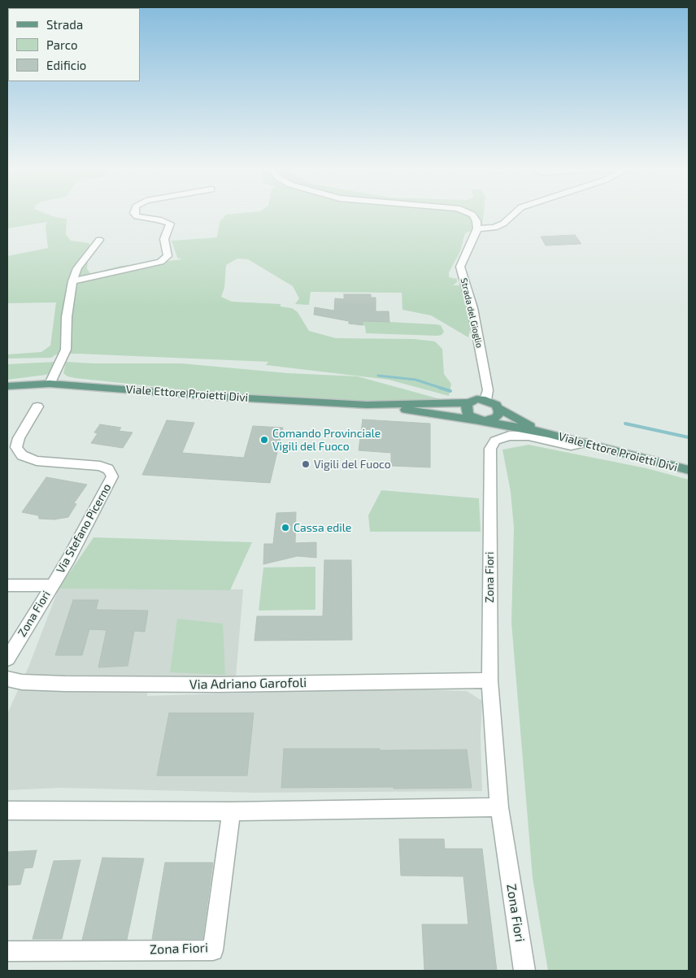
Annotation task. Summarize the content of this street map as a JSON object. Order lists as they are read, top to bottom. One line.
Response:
{"streets":{"main road":["Viale Ettore Proietti Divi"],"street":["Strada del Gioglio","Via Stefano Picerno","Zona Fiori","Via Adriano Garofoli"]},"crossings":[["Strada del Gioglio","Viale Ettore Proietti Divi"],["Viale Ettore Proietti Divi","Zona Fiori"],["Via Stefano Picerno","Zona Fiori"],["Zona Fiori","Via Adriano Garofoli"]],"places":["Comando Provinciale Vigili del Fuoco","Vigili del Fuoco","Cassa edile"],"legend":["Strada","Parco","Edificio"]}
